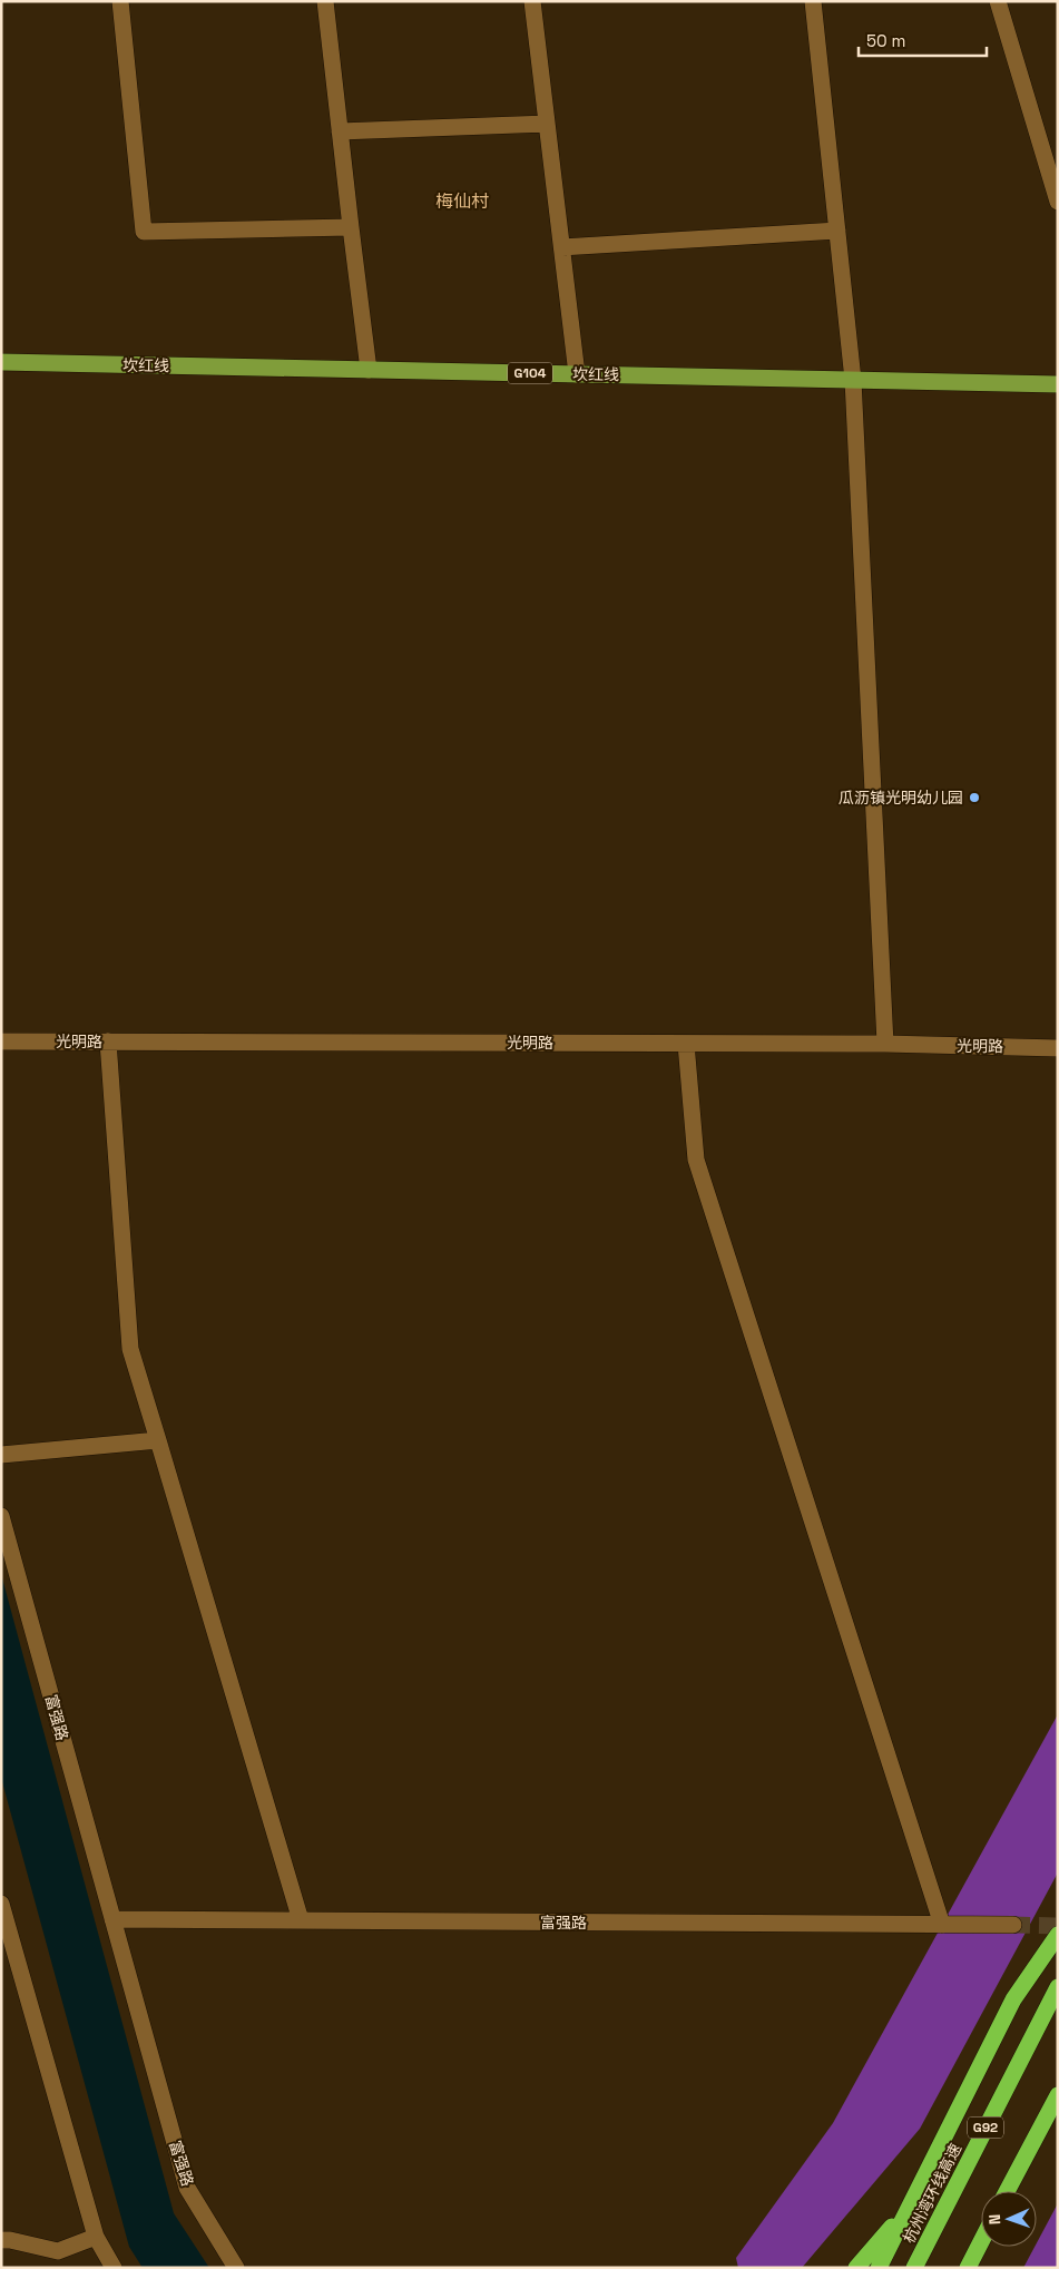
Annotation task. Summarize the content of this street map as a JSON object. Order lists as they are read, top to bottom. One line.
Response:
{"streets":{"highway":["G92","杭州湾环线高速"],"main road":["坎红线","G104"],"street":["光明路","富强路"]},"districts":["梅仙村"],"places":["瓜沥镇光明幼儿园"],"scale_bar":"50 m","north":"left"}
